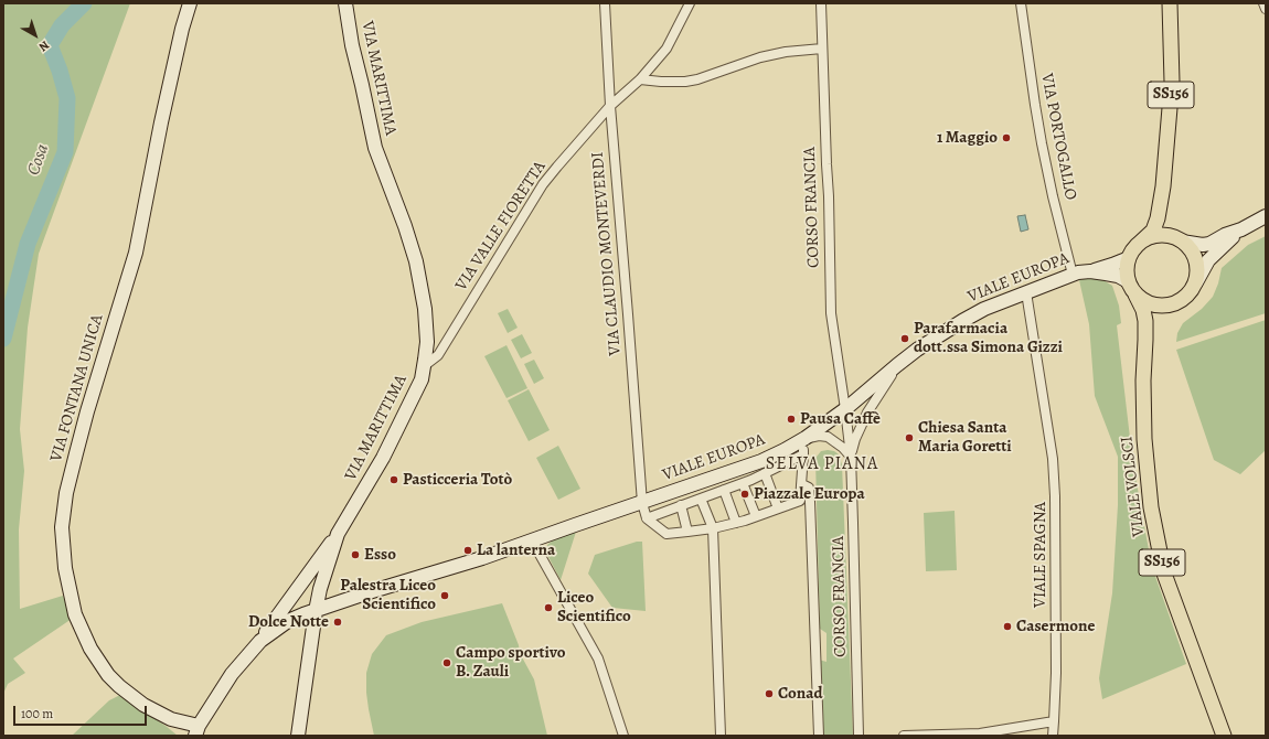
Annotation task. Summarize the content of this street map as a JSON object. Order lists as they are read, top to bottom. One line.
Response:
{"streets":{"main road":["VIA MARITTIMA","SS156","VIALE EUROPA","VIA FONTANA UNICA","VIALE VOLSCI"],"street":["VIA PORTOGALLO","CORSO FRANCIA","VIA VALLE FIORETTA","VIA CLAUDIO MONTEVERDI","VIALE SPAGNA"]},"crossings":[["VIA MARITTIMA","VIA VALLE FIORETTA"],["VIA MARITTIMA","VIALE EUROPA"],["SS156","VIALE VOLSCI"],["VIA PORTOGALLO","VIALE EUROPA"],["CORSO FRANCIA","VIALE EUROPA"],["VIA VALLE FIORETTA","VIA CLAUDIO MONTEVERDI"],["VIA CLAUDIO MONTEVERDI","VIALE EUROPA"],["VIALE EUROPA","VIALE SPAGNA"]],"districts":["SELVA PIANA"],"water":["Cosa"],"places":["1 Maggio","Parafarmacia dott.ssa Simona Gizzi","Pausa Caffè","Chiesa Santa Maria Goretti","Pasticceria Totò","Piazzale Europa","La lanterna","Esso","Palestra Liceo Scientifico","Liceo Scientifico","Dolce Notte","Casermone","Campo sportivo B. Zauli","Conad"],"scale_bar":"100 m","north":"bottom right"}
